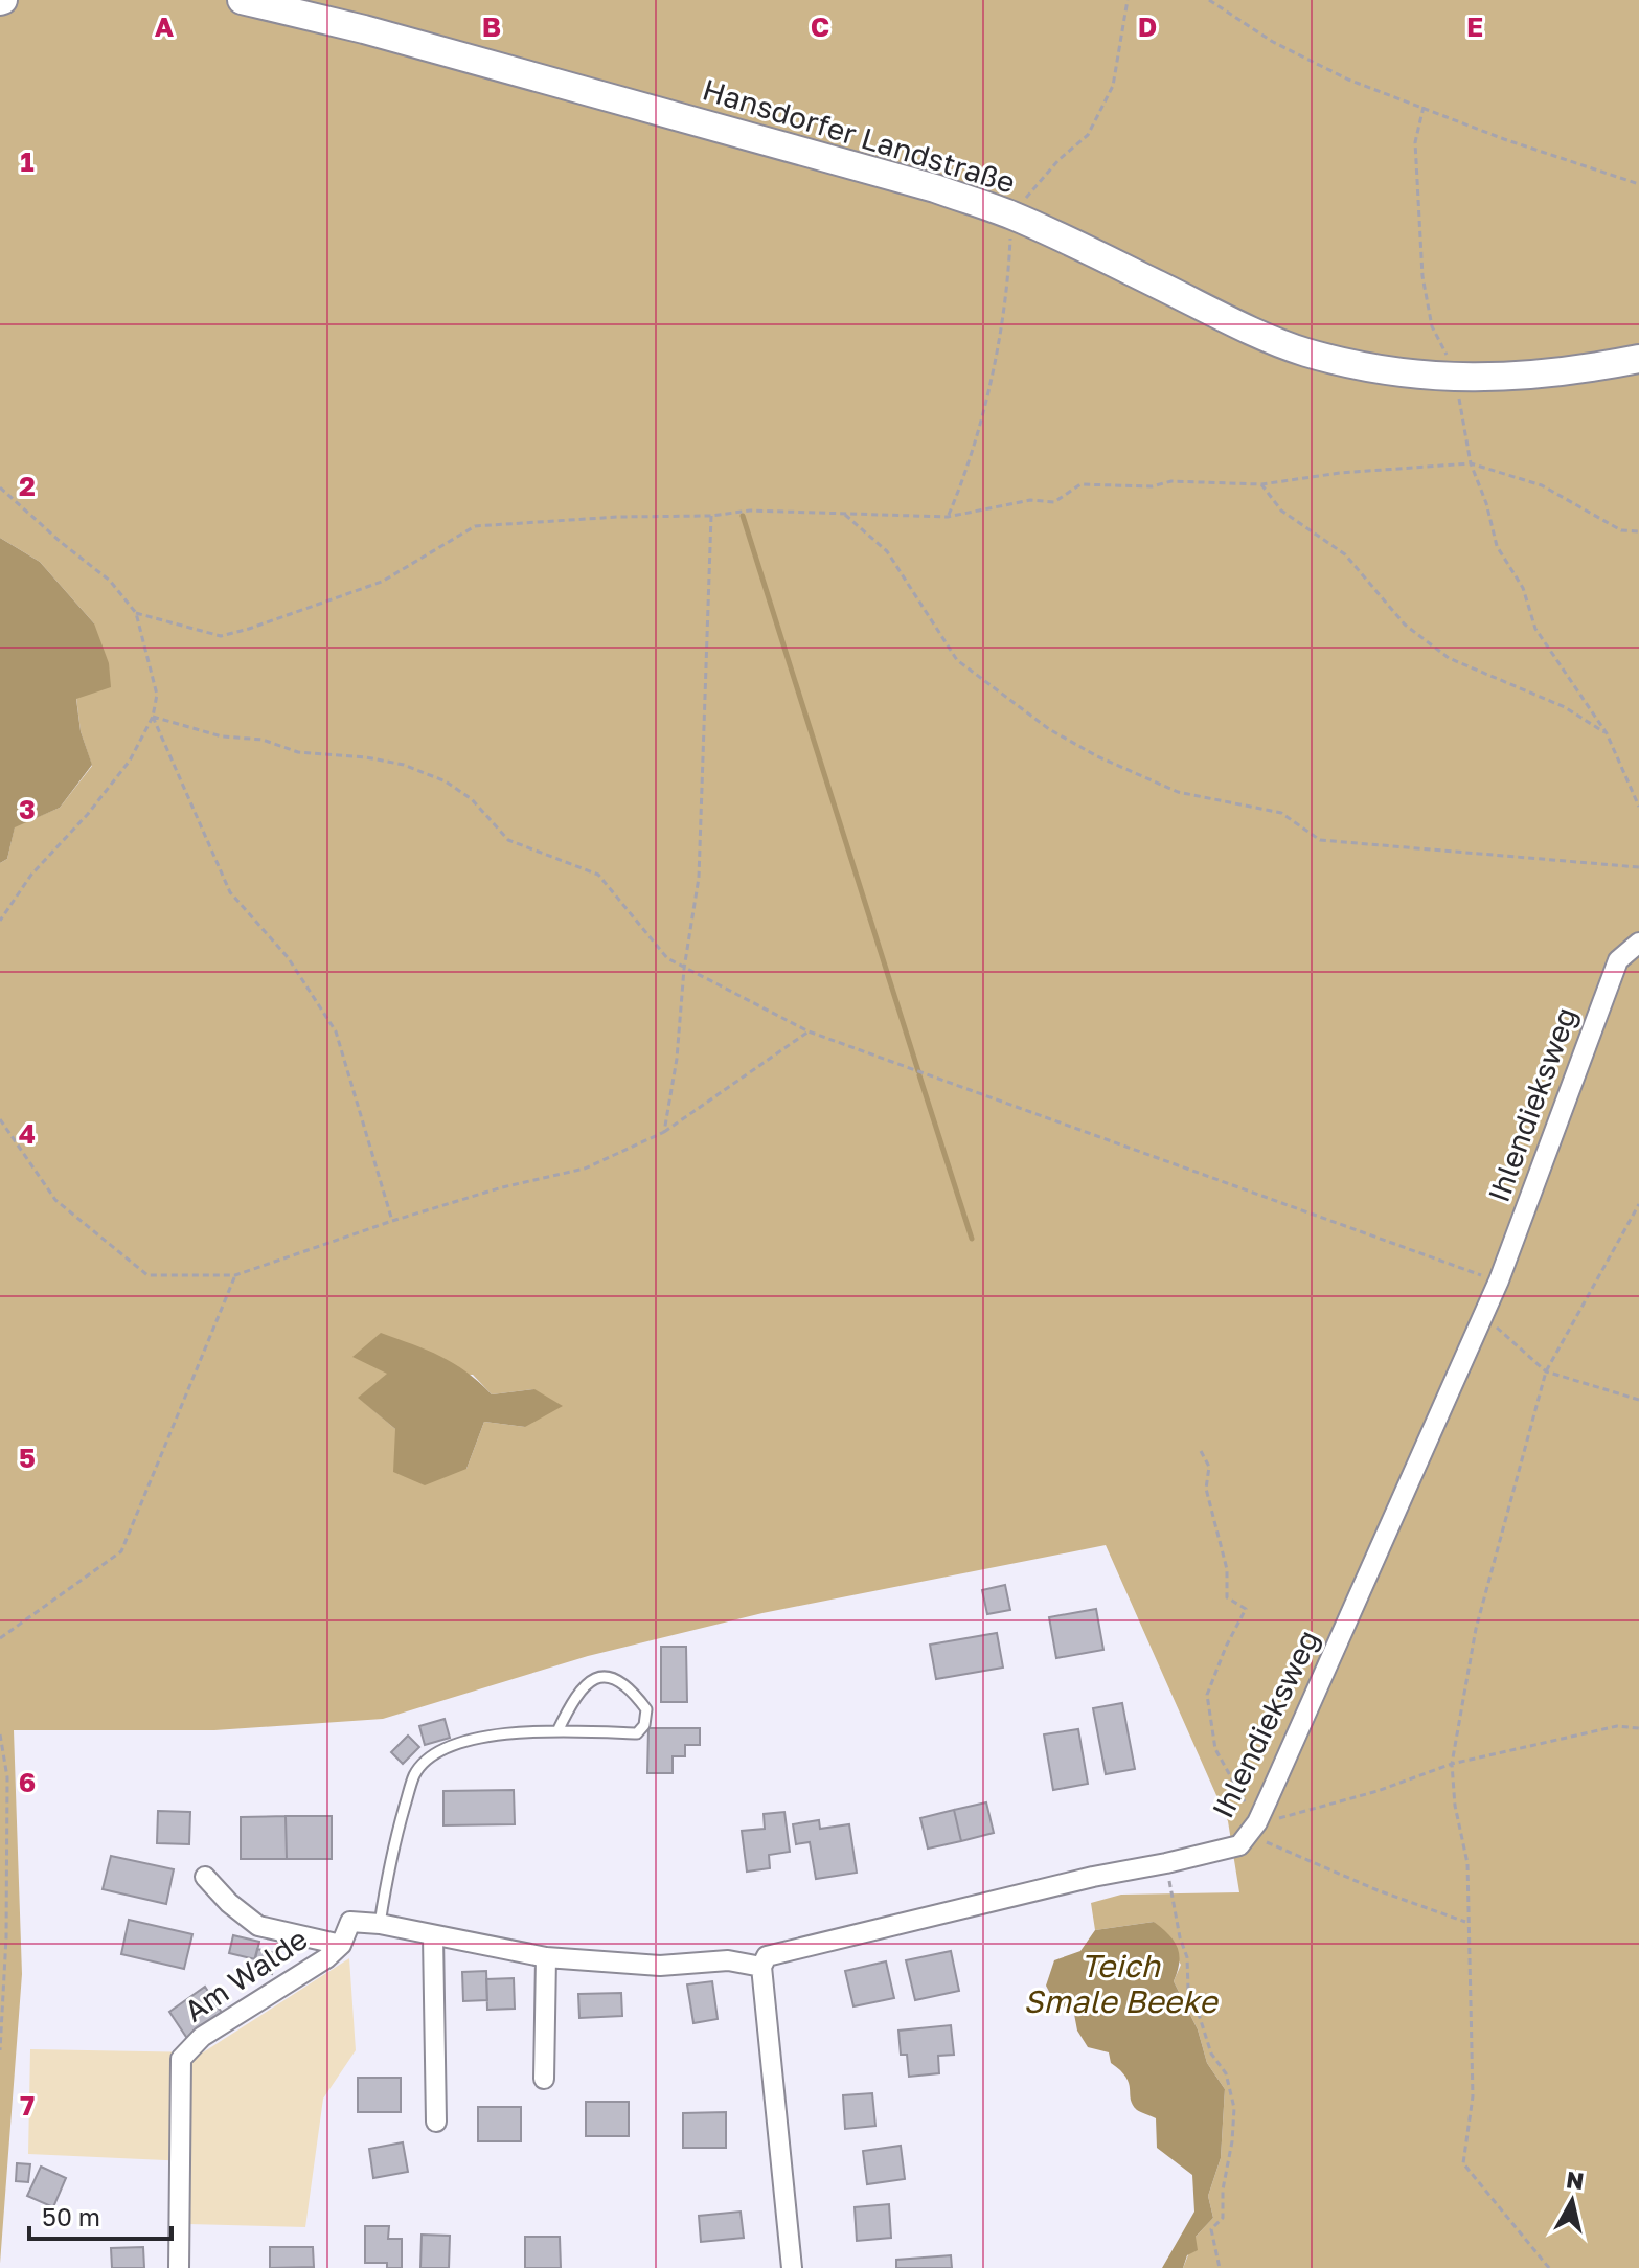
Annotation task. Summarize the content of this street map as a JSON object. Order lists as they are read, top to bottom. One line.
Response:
{"streets":{"main road":["Hansdorfer Landstraße"],"street":["Ihlendieksweg","Am Walde"]},"crossings":[["Ihlendieksweg","Am Walde"]],"water":["Teich Smale Beeke"],"scale_bar":"50 m","north":"top","grid":{"columns":["A","B","C","D","E"],"rows":["1","2","3","4","5","6","7"]}}
